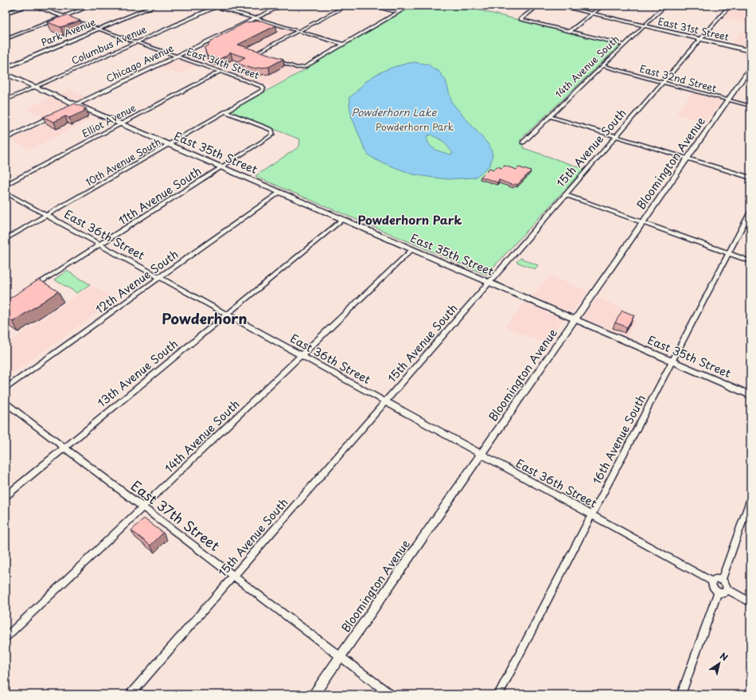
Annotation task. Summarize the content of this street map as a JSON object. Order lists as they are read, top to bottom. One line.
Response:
{"streets":{"street":["East 31st Street","Park Avenue","Columbus Avenue","Chicago Avenue","East 34th Street","14th Avenue South","East 32nd Street","Elliot Avenue","15th Avenue South","East 35th Street","10th Avenue South","Bloomington Avenue","11th Avenue South","East 36th Street","12th Avenue South","13th Avenue South","16th Avenue South","East 37th Street"]},"crossings":[["East 31st Street","14th Avenue South"],["East 31st Street","15th Avenue South"],["Park Avenue","East 34th Street"],["Columbus Avenue","East 34th Street"],["Columbus Avenue","East 35th Street"],["Chicago Avenue","East 34th Street"],["Chicago Avenue","East 35th Street"],["East 34th Street","Elliot Avenue"],["East 34th Street","10th Avenue South"],["14th Avenue South","East 32nd Street"],["14th Avenue South","East 35th Street"],["14th Avenue South","East 36th Street"],["14th Avenue South","East 37th Street"],["East 32nd Street","15th Avenue South"],["East 32nd Street","Bloomington Avenue"],["Elliot Avenue","East 35th Street"],["15th Avenue South","East 35th Street"],["15th Avenue South","East 36th Street"],["15th Avenue South","East 37th Street"],["East 35th Street","10th Avenue South"],["East 35th Street","Bloomington Avenue"],["East 35th Street","11th Avenue South"],["East 35th Street","12th Avenue South"],["East 35th Street","13th Avenue South"],["East 35th Street","16th Avenue South"],["10th Avenue South","11th Avenue South"],["10th Avenue South","East 36th Street"],["Bloomington Avenue","East 36th Street"],["Bloomington Avenue","East 37th Street"],["11th Avenue South","East 36th Street"],["East 36th Street","12th Avenue South"],["East 36th Street","13th Avenue South"],["East 36th Street","16th Avenue South"],["13th Avenue South","East 37th Street"]],"districts":["Powderhorn Park","Powderhorn"],"water":["Powderhorn Lake"],"parks":["Powderhorn Park"],"north":"top right"}
